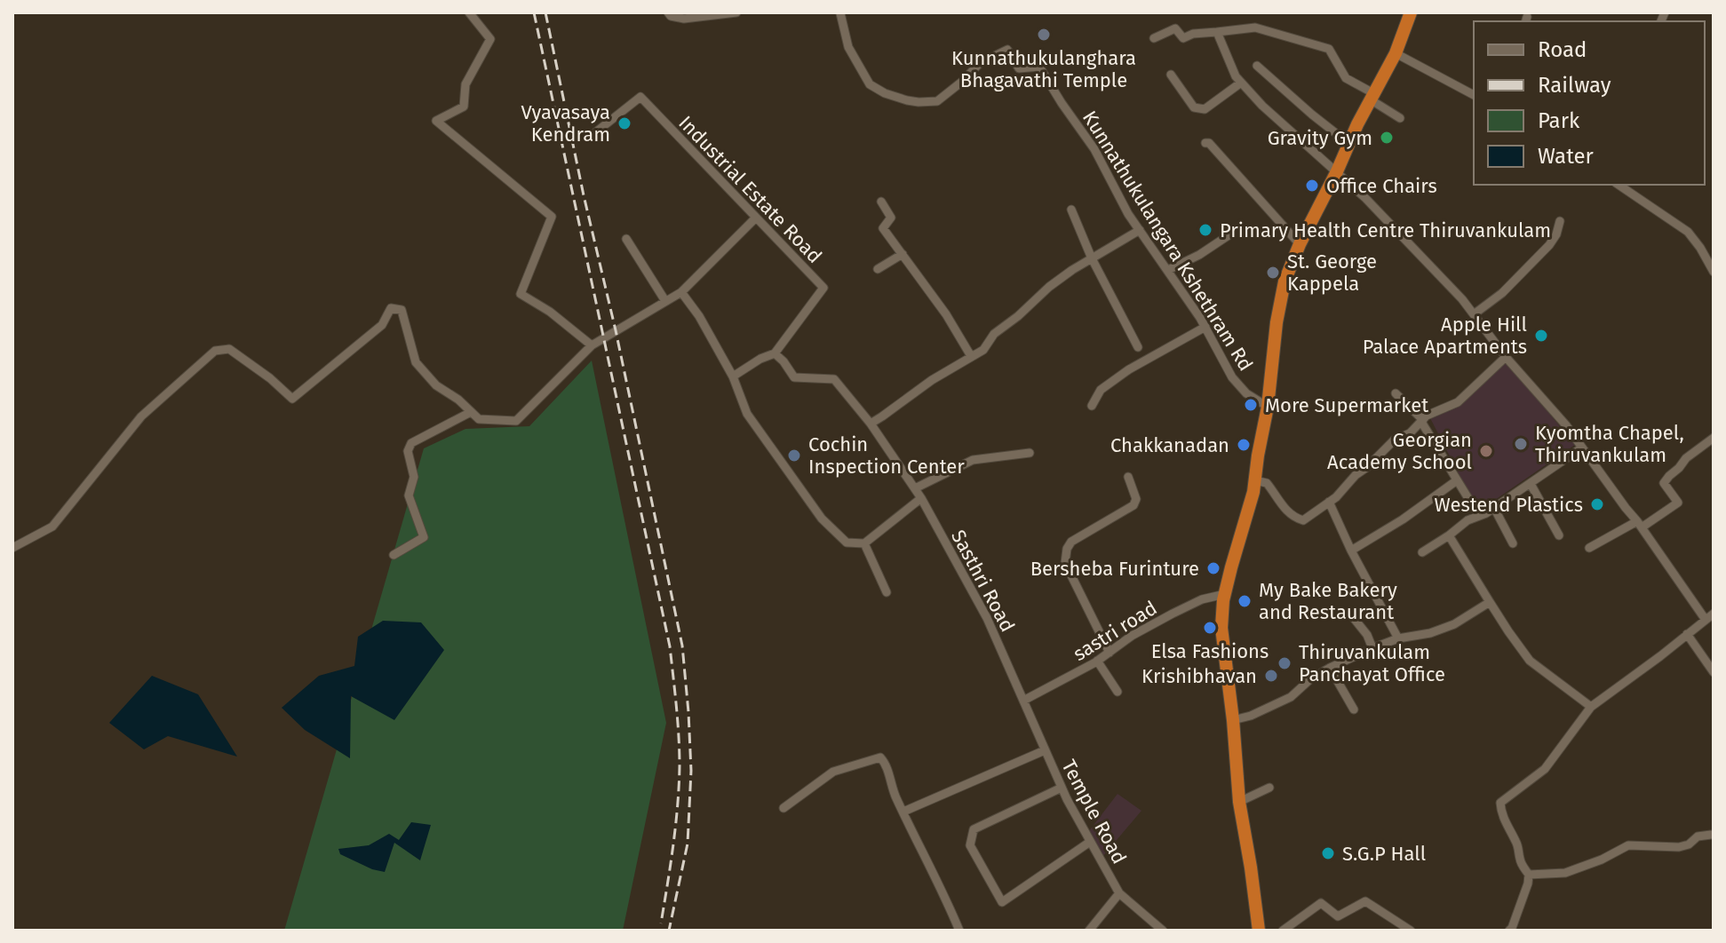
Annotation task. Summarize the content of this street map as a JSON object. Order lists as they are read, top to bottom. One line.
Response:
{"streets":{"street":["Industrial Estate Road","Kunnathukulangara Kshethram Rd","Sasthri Road","sastri road","Temple Road"]},"crossings":[["Industrial Estate Road","Sasthri Road"],["Sasthri Road","sastri road"],["Sasthri Road","Temple Road"],["sastri road","Temple Road"]],"places":["Kunnathukulanghara Bhagavathi Temple","Vyavasaya Kendram","Gravity Gym","Office Chairs","Primary Health Centre Thiruvankulam","St. George Kappela","Apple Hill Palace Apartments","More Supermarket","Kyomtha Chapel, Thiruvankulam","Chakkanadan","Georgian Academy School","Cochin Inspection Center","Westend Plastics","Bersheba Furinture","My Bake Bakery and Restaurant","Elsa Fashions","Thiruvankulam Panchayat Office","Krishibhavan","S.G.P Hall"],"legend":["Road","Railway","Park","Water"]}
